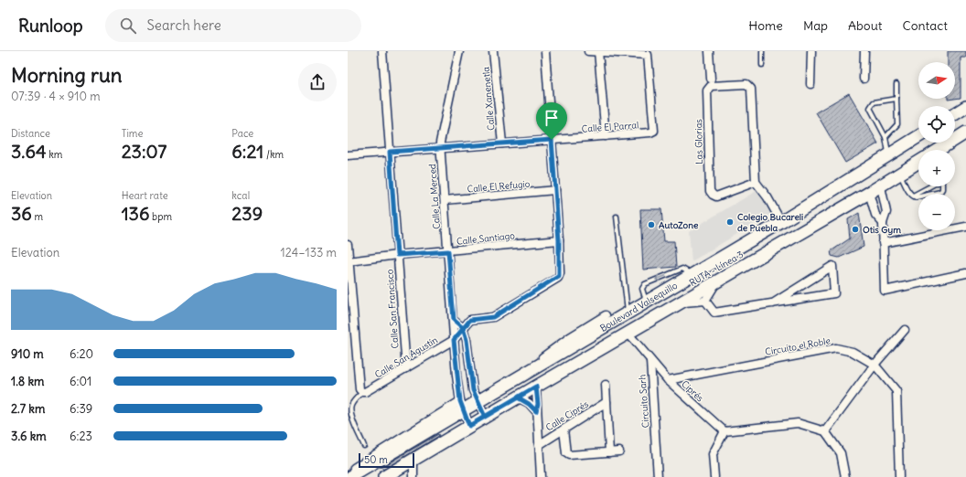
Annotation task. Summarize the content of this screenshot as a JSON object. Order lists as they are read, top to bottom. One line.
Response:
{"streets":{"main road":["Boulevard Valsequillo"],"street":["Calle Xanenetla","Calle El Parral","Las Glorias","Calle El Refugio","Calle La Merced","Calle Santiago","Calle San Francisco","Circuito el Roble","Calle San Agustín","Ciprés","Circuito Sarh","Calle Ciprés"],"lane":["RUTA - Línea 3"]},"crossings":[["Calle Xanenetla","Calle El Parral"],["Calle El Parral","Calle La Merced"],["Calle El Parral","Calle San Francisco"],["Calle El Refugio","Calle La Merced"],["Calle La Merced","Calle Santiago"],["Calle La Merced","Boulevard Valsequillo"],["Calle La Merced","Calle San Agustín"],["Calle Santiago","Calle San Francisco"],["Calle Santiago","Calle San Agustín"],["RUTA - Línea 3","Boulevard Valsequillo"],["Boulevard Valsequillo","Circuito Sarh"],["Calle San Francisco","Calle San Agustín"],["Circuito el Roble","Ciprés"],["Ciprés","Circuito Sarh"]],"places":["Colegio Bucareli de Puebla","AutoZone","Otis Gym"],"scale_bar":"50 m","north":"right","page":{"header":"Runloop","search":"Search here","nav":["Home","Map","About","Contact"],"heading":["Morning run","07:39 · 4 × 910 m"],"map_buttons":["+","−"],"stats":[["Distance","3.64 km"],["Time","23:07"],["Pace","6:21 /km"],["Elevation","36 m"],["Heart rate","136 bpm"],["kcal","239"]],"chart":["Elevation","124–133 m"],"list":[{"name":"910 m","note":"6:20"},{"name":"1.8 km","note":"6:01"},{"name":"2.7 km","note":"6:39"},{"name":"3.6 km","note":"6:23"}],"scale":"50 m"}}
